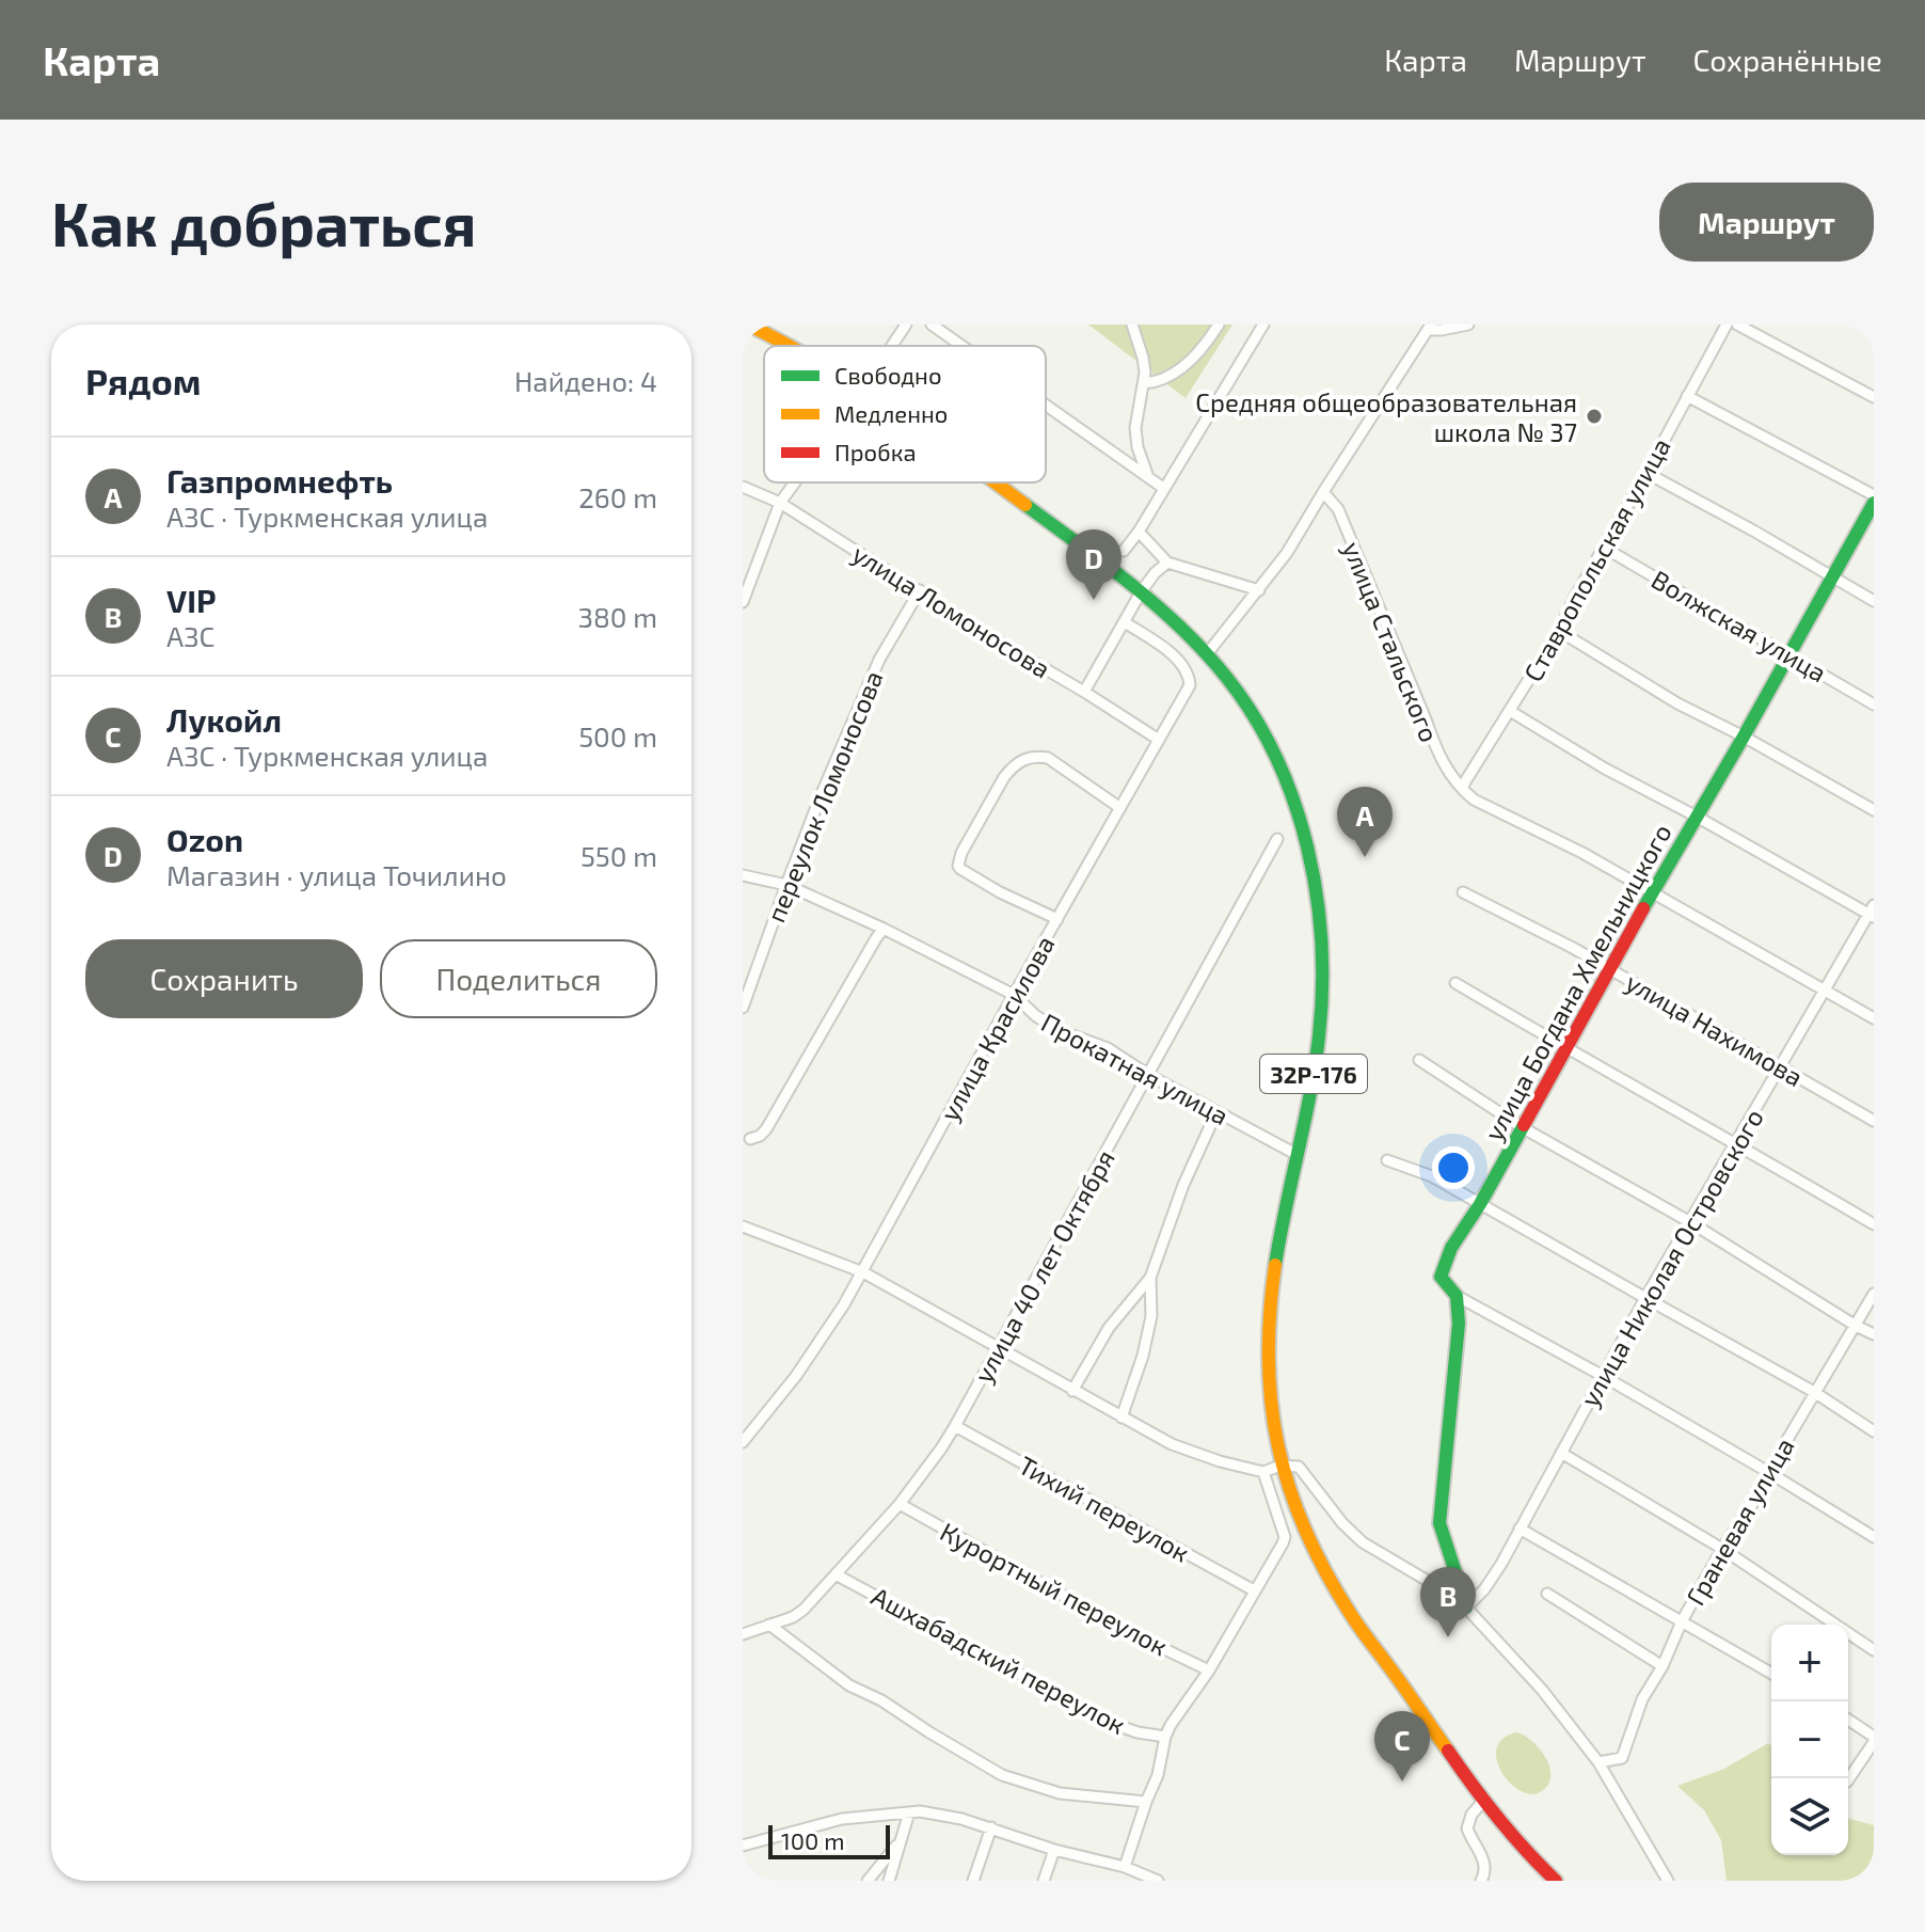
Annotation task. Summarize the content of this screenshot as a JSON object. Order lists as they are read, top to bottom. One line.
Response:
{"streets":{"main road":["улица Богдана Хмельницкого","32Р-176"],"street":["Ставропольская улица","улица Ломоносова","Волжская улица","улица Стальского","переулок Ломоносова","улица Красилова","улица Нахимова","Прокатная улица","улица Николая Островского","улица 40 лет Октября","Тихий переулок","Граневая улица","Курортный переулок","Ашхабадский переулок"]},"crossings":[["Ставропольская улица","Волжская улица"],["Ставропольская улица","улица Стальского"],["улица Ломоносова","переулок Ломоносова"],["улица Ломоносова","улица Красилова"],["Волжская улица","улица Богдана Хмельницкого"],["переулок Ломоносова","Прокатная улица"],["улица Богдана Хмельницкого","улица Нахимова"],["улица Богдана Хмельницкого","улица Николая Островского"],["улица Красилова","Прокатная улица"],["улица Нахимова","улица Николая Островского"],["Прокатная улица","32Р-176"],["Прокатная улица","улица 40 лет Октября"],["улица 40 лет Октября","Тихий переулок"],["улица 40 лет Октября","Курортный переулок"],["улица 40 лет Октября","Ашхабадский переулок"]],"places":["Средняя общеобразовательная школа № 37"],"legend":["Свободно","Медленно","Пробка"],"scale_bar":"100 m","page":{"header":"Карта","nav":["Карта","Маршрут","Сохранённые"],"buttons":["Маршрут",["Сохранить","Поделиться"]],"title":"Как добраться","heading":["Рядом","Найдено: 4"],"list":[{"mark":"A","name":"Газпромнефть","note":"АЗС · Туркменская улица","value":"260 m"},{"mark":"B","name":"VIP","note":"АЗС","value":"380 m"},{"mark":"C","name":"Лукойл","note":"АЗС · Туркменская улица","value":"500 m"},{"mark":"D","name":"Ozon","note":"Магазин · улица Точилино","value":"550 m"}],"pins":["D","A","B","C"],"map_buttons":["+","−"],"scale":"100 m"}}
